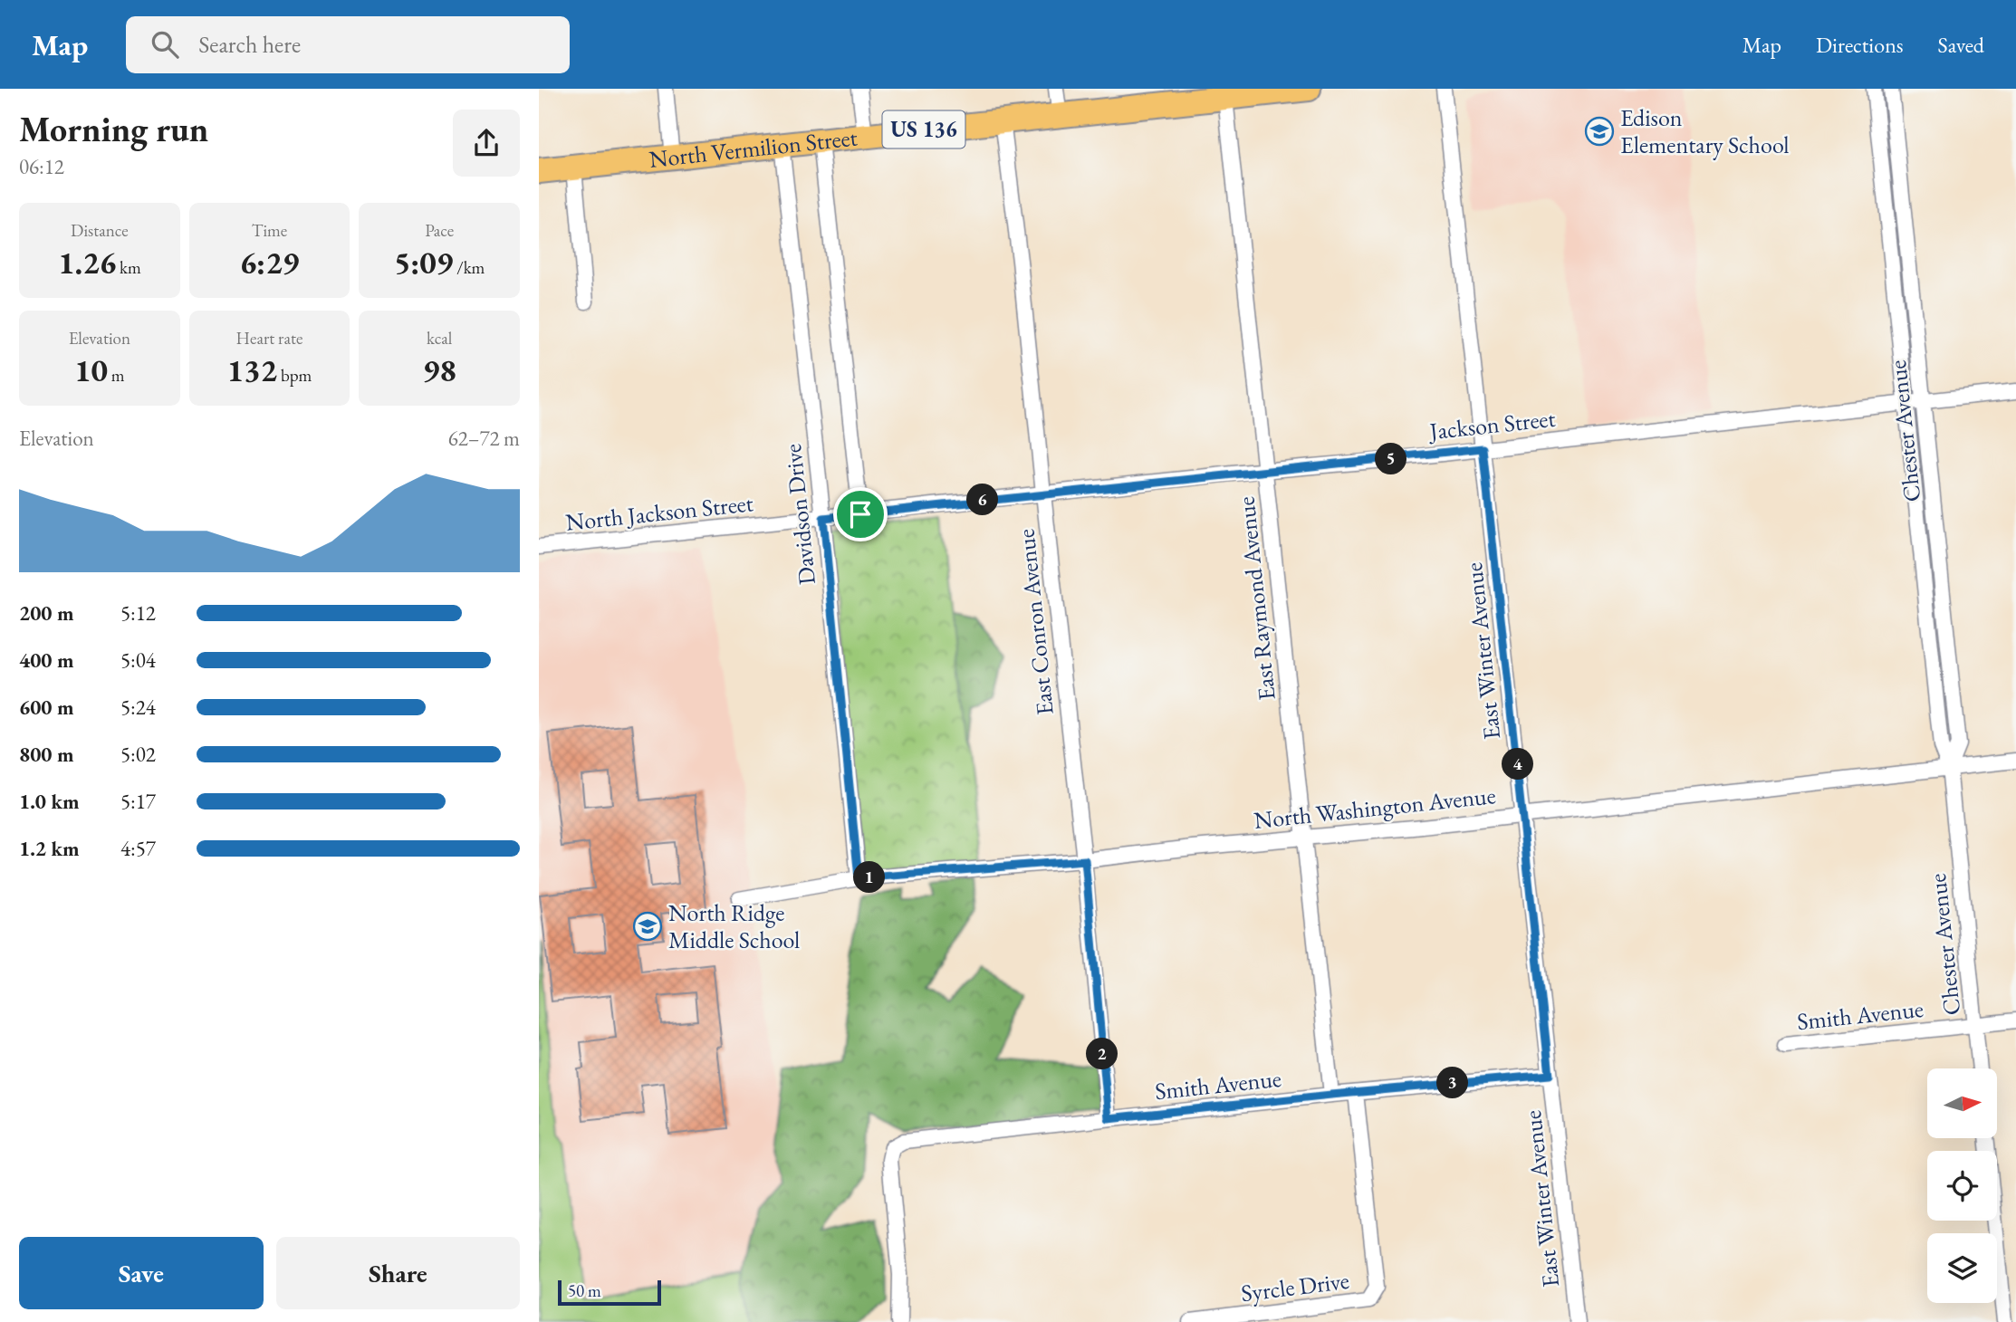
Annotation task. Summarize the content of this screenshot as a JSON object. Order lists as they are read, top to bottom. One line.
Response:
{"streets":{"main road":["US 136","North Vermilion Street"],"street":["Jackson Street","Chester Avenue","North Jackson Street","Davidson Drive","East Raymond Avenue","East Conron Avenue","East Winter Avenue","North Washington Avenue","Smith Avenue","Syrcle Drive"]},"crossings":[["North Vermilion Street","Davidson Drive"],["North Vermilion Street","East Raymond Avenue"],["North Vermilion Street","East Conron Avenue"],["Jackson Street","Chester Avenue"],["Jackson Street","North Jackson Street"],["Jackson Street","Davidson Drive"],["Jackson Street","East Raymond Avenue"],["Jackson Street","East Conron Avenue"],["Jackson Street","East Winter Avenue"],["Chester Avenue","North Washington Avenue"],["Chester Avenue","Smith Avenue"],["North Jackson Street","Davidson Drive"],["Davidson Drive","North Washington Avenue"],["East Raymond Avenue","North Washington Avenue"],["East Raymond Avenue","Smith Avenue"],["East Conron Avenue","North Washington Avenue"],["East Conron Avenue","Smith Avenue"],["East Winter Avenue","North Washington Avenue"],["East Winter Avenue","Smith Avenue"],["Smith Avenue","Syrcle Drive"]],"places":{"school or university":["Edison Elementary School","North Ridge Middle School"]},"scale_bar":"50 m","north":"right","page":{"header":"Map","search":"Search here","nav":["Map","Directions","Saved"],"heading":["Morning run","06:12"],"stats":[["Distance","1.26 km"],["Time","6:29"],["Pace","5:09 /km"],["Elevation","10 m"],["Heart rate","132 bpm"],["kcal","98"]],"chart":["Elevation","62–72 m"],"pins":["5","6","4","1","2","3"],"list":[{"name":"200 m","note":"5:12"},{"name":"400 m","note":"5:04"},{"name":"600 m","note":"5:24"},{"name":"800 m","note":"5:02"},{"name":"1.0 km","note":"5:17"},{"name":"1.2 km","note":"4:57"}],"buttons":["Save","Share"],"scale":"50 m"}}
